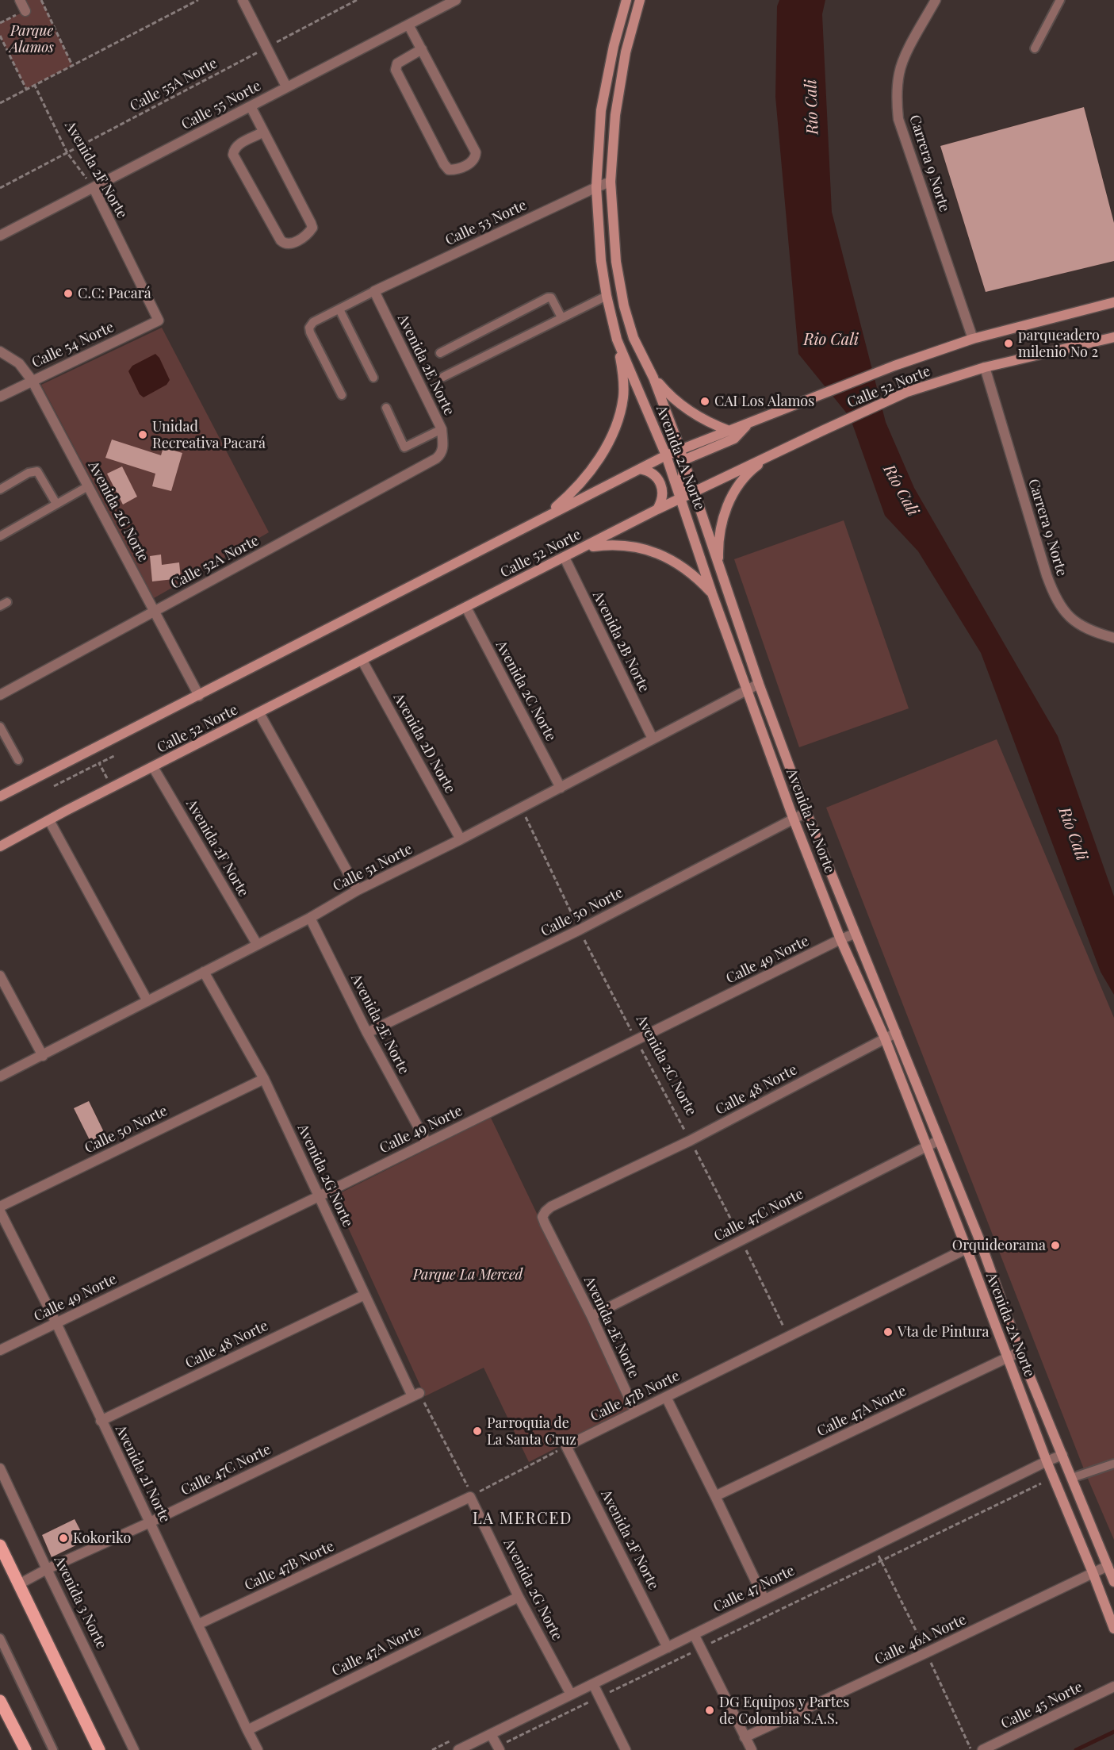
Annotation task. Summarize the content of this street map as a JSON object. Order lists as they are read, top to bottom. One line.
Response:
{"streets":{"main road":["Calle 52 Norte","Avenida 2A Norte"],"street":["Calle 55 Norte","Carrera 9 Norte","Avenida 2F Norte","Calle 53 Norte","Calle 54 Norte","Avenida 2E Norte","Avenida 2G Norte","Calle 52A Norte","Avenida 2B Norte","Avenida 2C Norte","Avenida 2D Norte","Calle 51 Norte","Calle 50 Norte","Calle 49 Norte","Calle 48 Norte","Calle 47C Norte","Calle 47B Norte","Calle 47A Norte","Avenida 2I Norte","Calle 47 Norte","Avenida 3 Norte","Calle 46A Norte","Calle 45 Norte"],"path":["Calle 55A Norte"]},"crossings":[["Calle 55A Norte","Avenida 2F Norte"],["Calle 55 Norte","Avenida 2F Norte"],["Carrera 9 Norte","Calle 52 Norte"],["Avenida 2F Norte","Calle 54 Norte"],["Avenida 2F Norte","Calle 52 Norte"],["Avenida 2F Norte","Calle 51 Norte"],["Avenida 2F Norte","Calle 47B Norte"],["Avenida 2F Norte","Calle 47 Norte"],["Calle 53 Norte","Avenida 2E Norte"],["Calle 53 Norte","Avenida 2A Norte"],["Calle 54 Norte","Avenida 2G Norte"],["Avenida 2E Norte","Calle 52A Norte"],["Avenida 2E Norte","Calle 51 Norte"],["Avenida 2E Norte","Calle 50 Norte"],["Avenida 2E Norte","Calle 49 Norte"],["Avenida 2E Norte","Calle 48 Norte"],["Avenida 2E Norte","Calle 47C Norte"],["Avenida 2E Norte","Calle 47B Norte"],["Calle 52 Norte","Avenida 2A Norte"],["Calle 52 Norte","Avenida 2G Norte"],["Calle 52 Norte","Avenida 2B Norte"],["Calle 52 Norte","Avenida 2C Norte"],["Calle 52 Norte","Avenida 2D Norte"],["Avenida 2A Norte","Calle 51 Norte"],["Avenida 2A Norte","Calle 50 Norte"],["Avenida 2A Norte","Calle 49 Norte"],["Avenida 2A Norte","Calle 48 Norte"],["Avenida 2A Norte","Calle 47C Norte"],["Avenida 2A Norte","Calle 47B Norte"],["Avenida 2A Norte","Calle 47A Norte"],["Avenida 2A Norte","Calle 47 Norte"],["Avenida 2A Norte","Calle 46A Norte"],["Avenida 2G Norte","Calle 52A Norte"],["Avenida 2G Norte","Calle 51 Norte"],["Avenida 2G Norte","Calle 50 Norte"],["Avenida 2G Norte","Calle 49 Norte"],["Avenida 2G Norte","Calle 48 Norte"],["Avenida 2G Norte","Calle 47C Norte"],["Avenida 2G Norte","Calle 47B Norte"],["Avenida 2G Norte","Calle 47A Norte"],["Avenida 2G Norte","Calle 47 Norte"],["Avenida 2B Norte","Calle 51 Norte"],["Avenida 2C Norte","Calle 51 Norte"],["Avenida 2C Norte","Calle 50 Norte"],["Avenida 2C Norte","Calle 49 Norte"],["Avenida 2C Norte","Calle 48 Norte"],["Avenida 2C Norte","Calle 47C Norte"],["Avenida 2C Norte","Calle 47B Norte"],["Avenida 2D Norte","Calle 51 Norte"],["Calle 49 Norte","Avenida 2I Norte"],["Calle 48 Norte","Avenida 2I Norte"],["Calle 47C Norte","Avenida 2I Norte"],["Calle 47C Norte","Avenida 3 Norte"],["Calle 47B Norte","Avenida 2I Norte"],["Calle 47A Norte","Avenida 2I Norte"]],"districts":["LA MERCED"],"water":["Río Cali","Rio Cali"],"parks":["Parque Alamos","Parque La Merced"],"places":["C.C: Pacará","parqueadero milenio No 2","CAI Los Alamos","Unidad Recreativa Pacará","Orquideorama","Vta de Pintura","Parroquia de La Santa Cruz","Kokoriko","DG Equipos y Partes de Colombia S.A.S."]}
